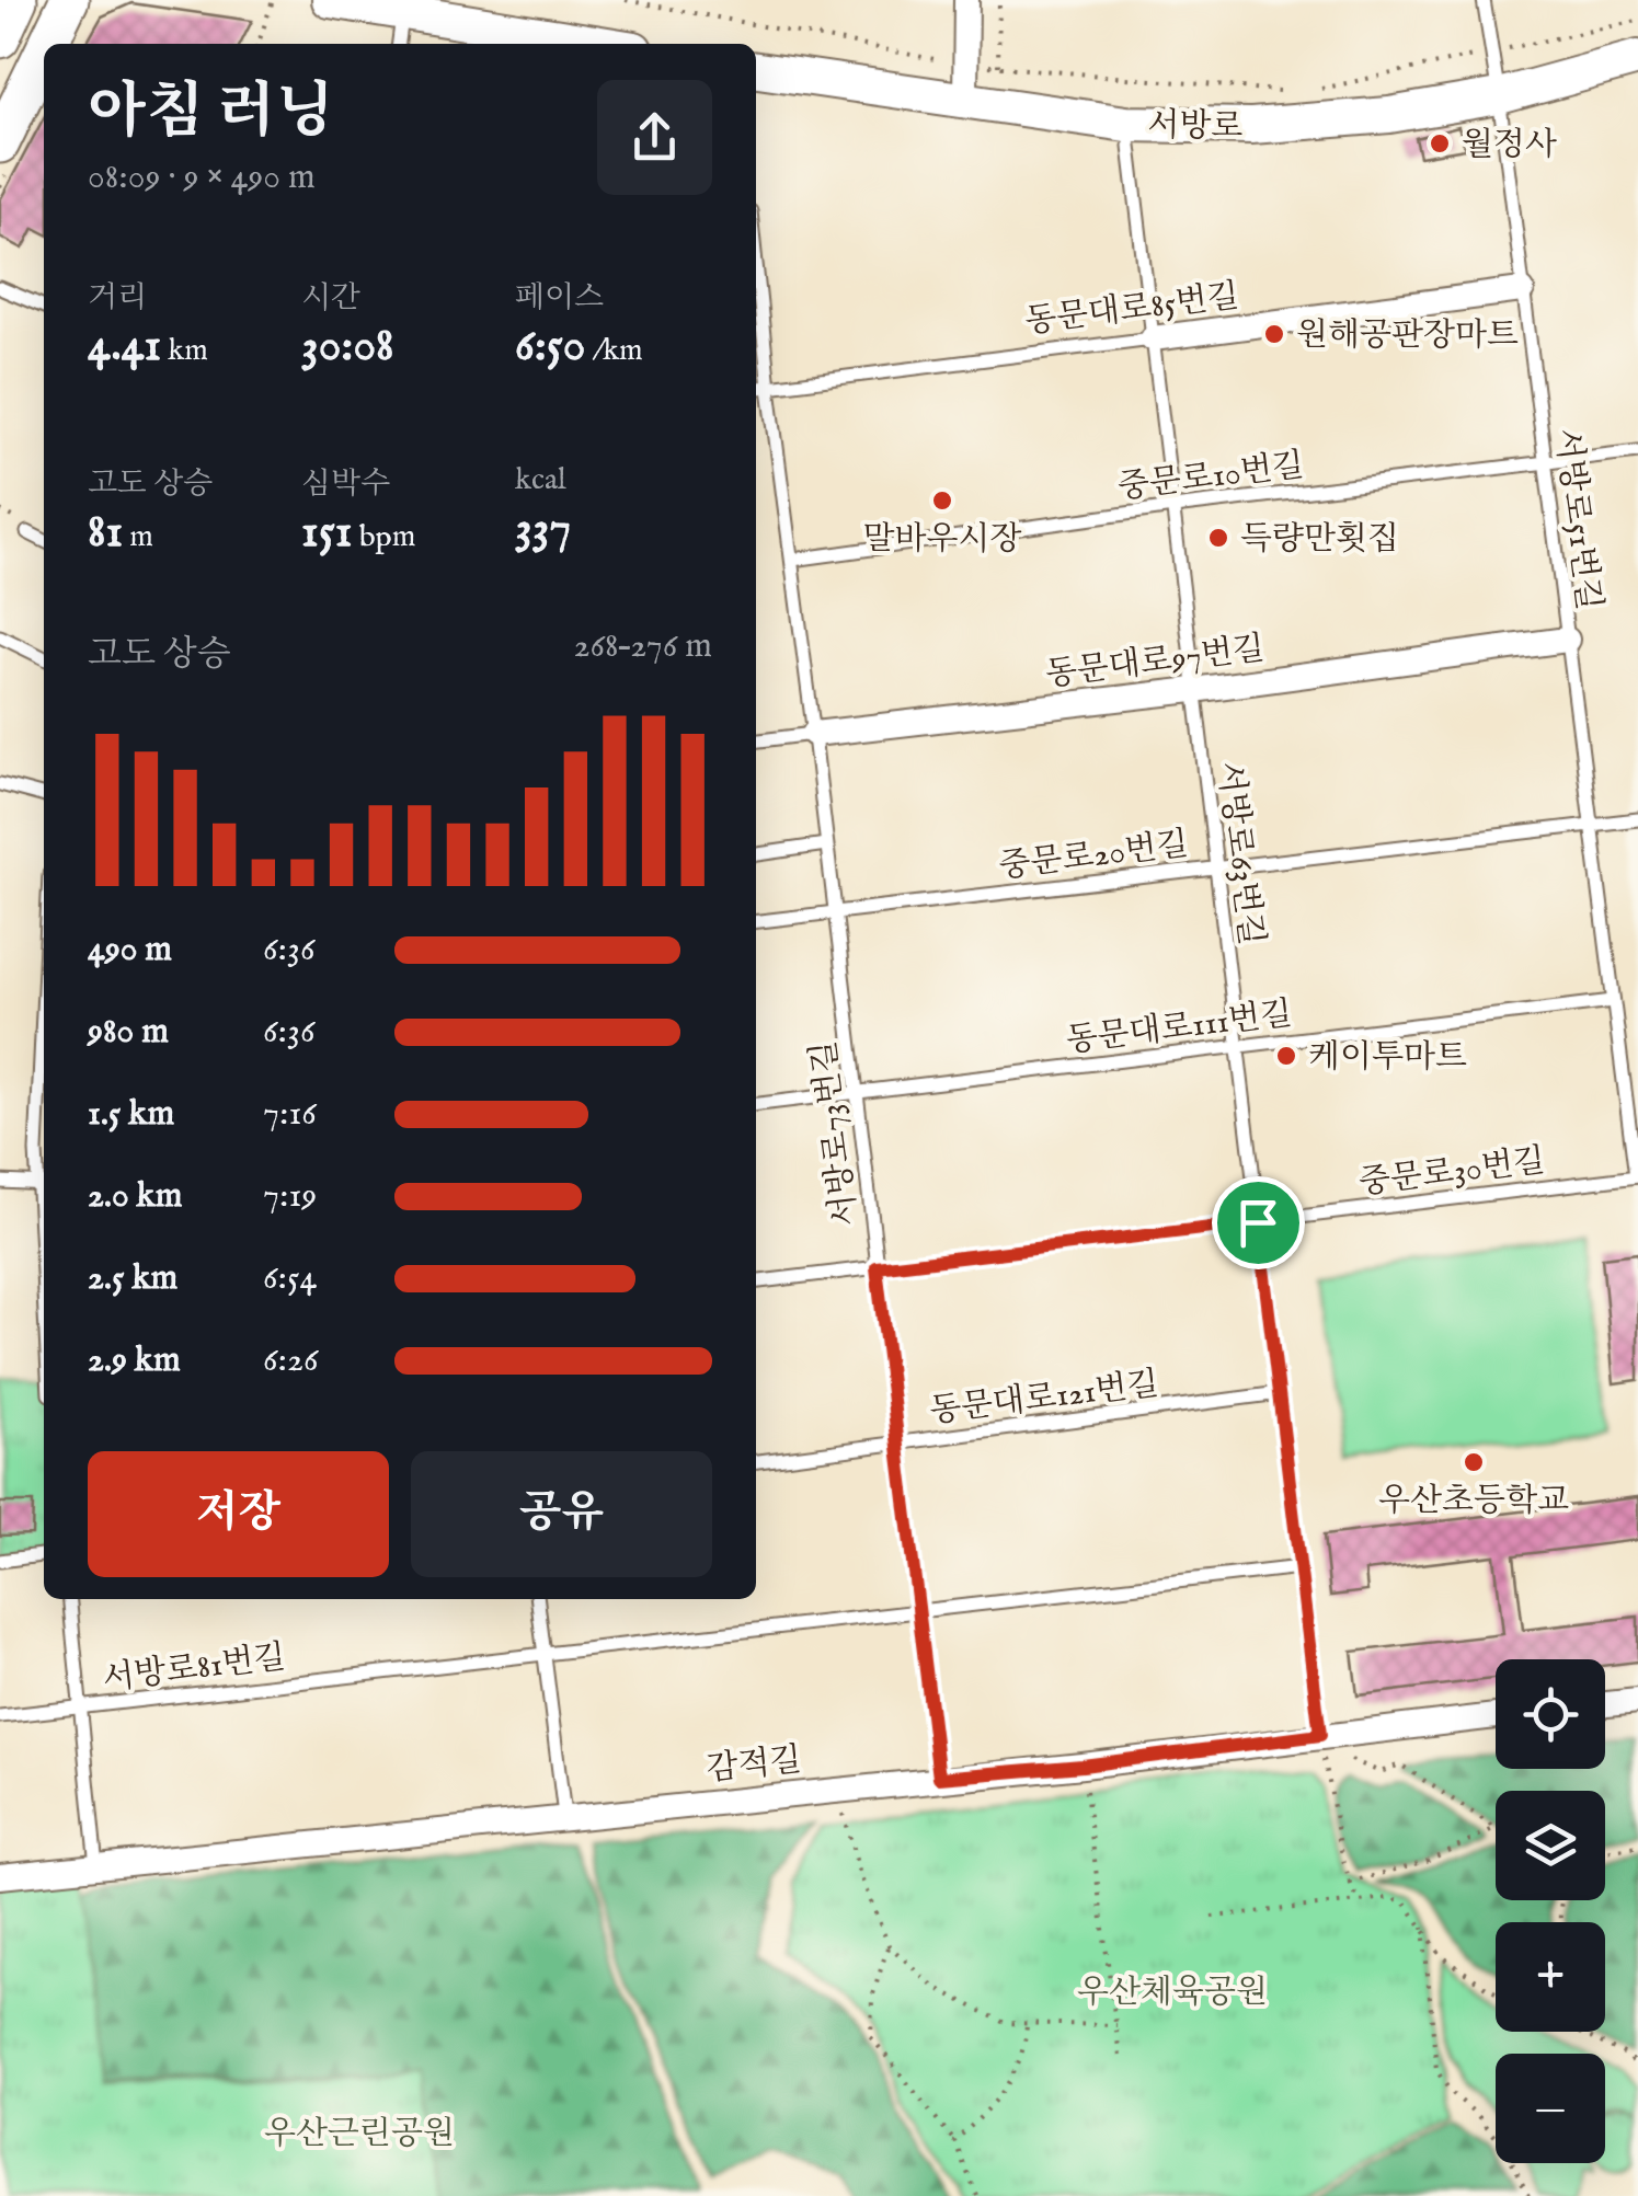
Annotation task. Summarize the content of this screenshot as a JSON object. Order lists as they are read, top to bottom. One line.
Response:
{"streets":{"main road":["서방로"],"street":["동문대로85번길","동문대로97번길","감적길"],"lane":["중문로10번길","서방로51번길","서방로63번길","중문로20번길","동문대로111번길","서방로73번길","중문로30번길","동문대로121번길","서방로81번길"]},"crossings":[["서방로","서방로51번길"],["동문대로85번길","서방로51번길"],["동문대로85번길","서방로63번길"],["동문대로85번길","서방로73번길"],["중문로10번길","서방로51번길"],["중문로10번길","서방로63번길"],["중문로10번길","서방로73번길"],["서방로51번길","동문대로97번길"],["서방로51번길","중문로20번길"],["서방로51번길","동문대로111번길"],["서방로51번길","중문로30번길"],["동문대로97번길","서방로63번길"],["동문대로97번길","서방로73번길"],["서방로63번길","중문로20번길"],["서방로63번길","동문대로111번길"],["서방로63번길","중문로30번길"],["서방로63번길","동문대로121번길"],["서방로63번길","감적길"],["중문로20번길","서방로73번길"],["동문대로111번길","서방로73번길"],["서방로73번길","중문로30번길"],["서방로73번길","동문대로121번길"],["서방로73번길","서방로81번길"],["서방로73번길","감적길"],["서방로81번길","감적길"]],"parks":["우산체육공원","우산근린공원"],"places":["월정사","원해공판장마트","말바우시장","득량만횟집","케이투마트","우산초등학교"],"page":{"heading":["아침 러닝","08:09 · 9 × 490 m"],"stats":[["거리","4.41 km"],["시간","30:08"],["페이스","6:50 /km"],["고도 상승","81 m"],["심박수","151 bpm"],["kcal","337"]],"chart":["고도 상승","268–276 m"],"list":[{"name":"490 m","note":"6:36"},{"name":"980 m","note":"6:36"},{"name":"1.5 km","note":"7:16"},{"name":"2.0 km","note":"7:19"},{"name":"2.5 km","note":"6:54"},{"name":"2.9 km","note":"6:26"}],"buttons":["저장","공유"],"map_buttons":["+","−"]}}
